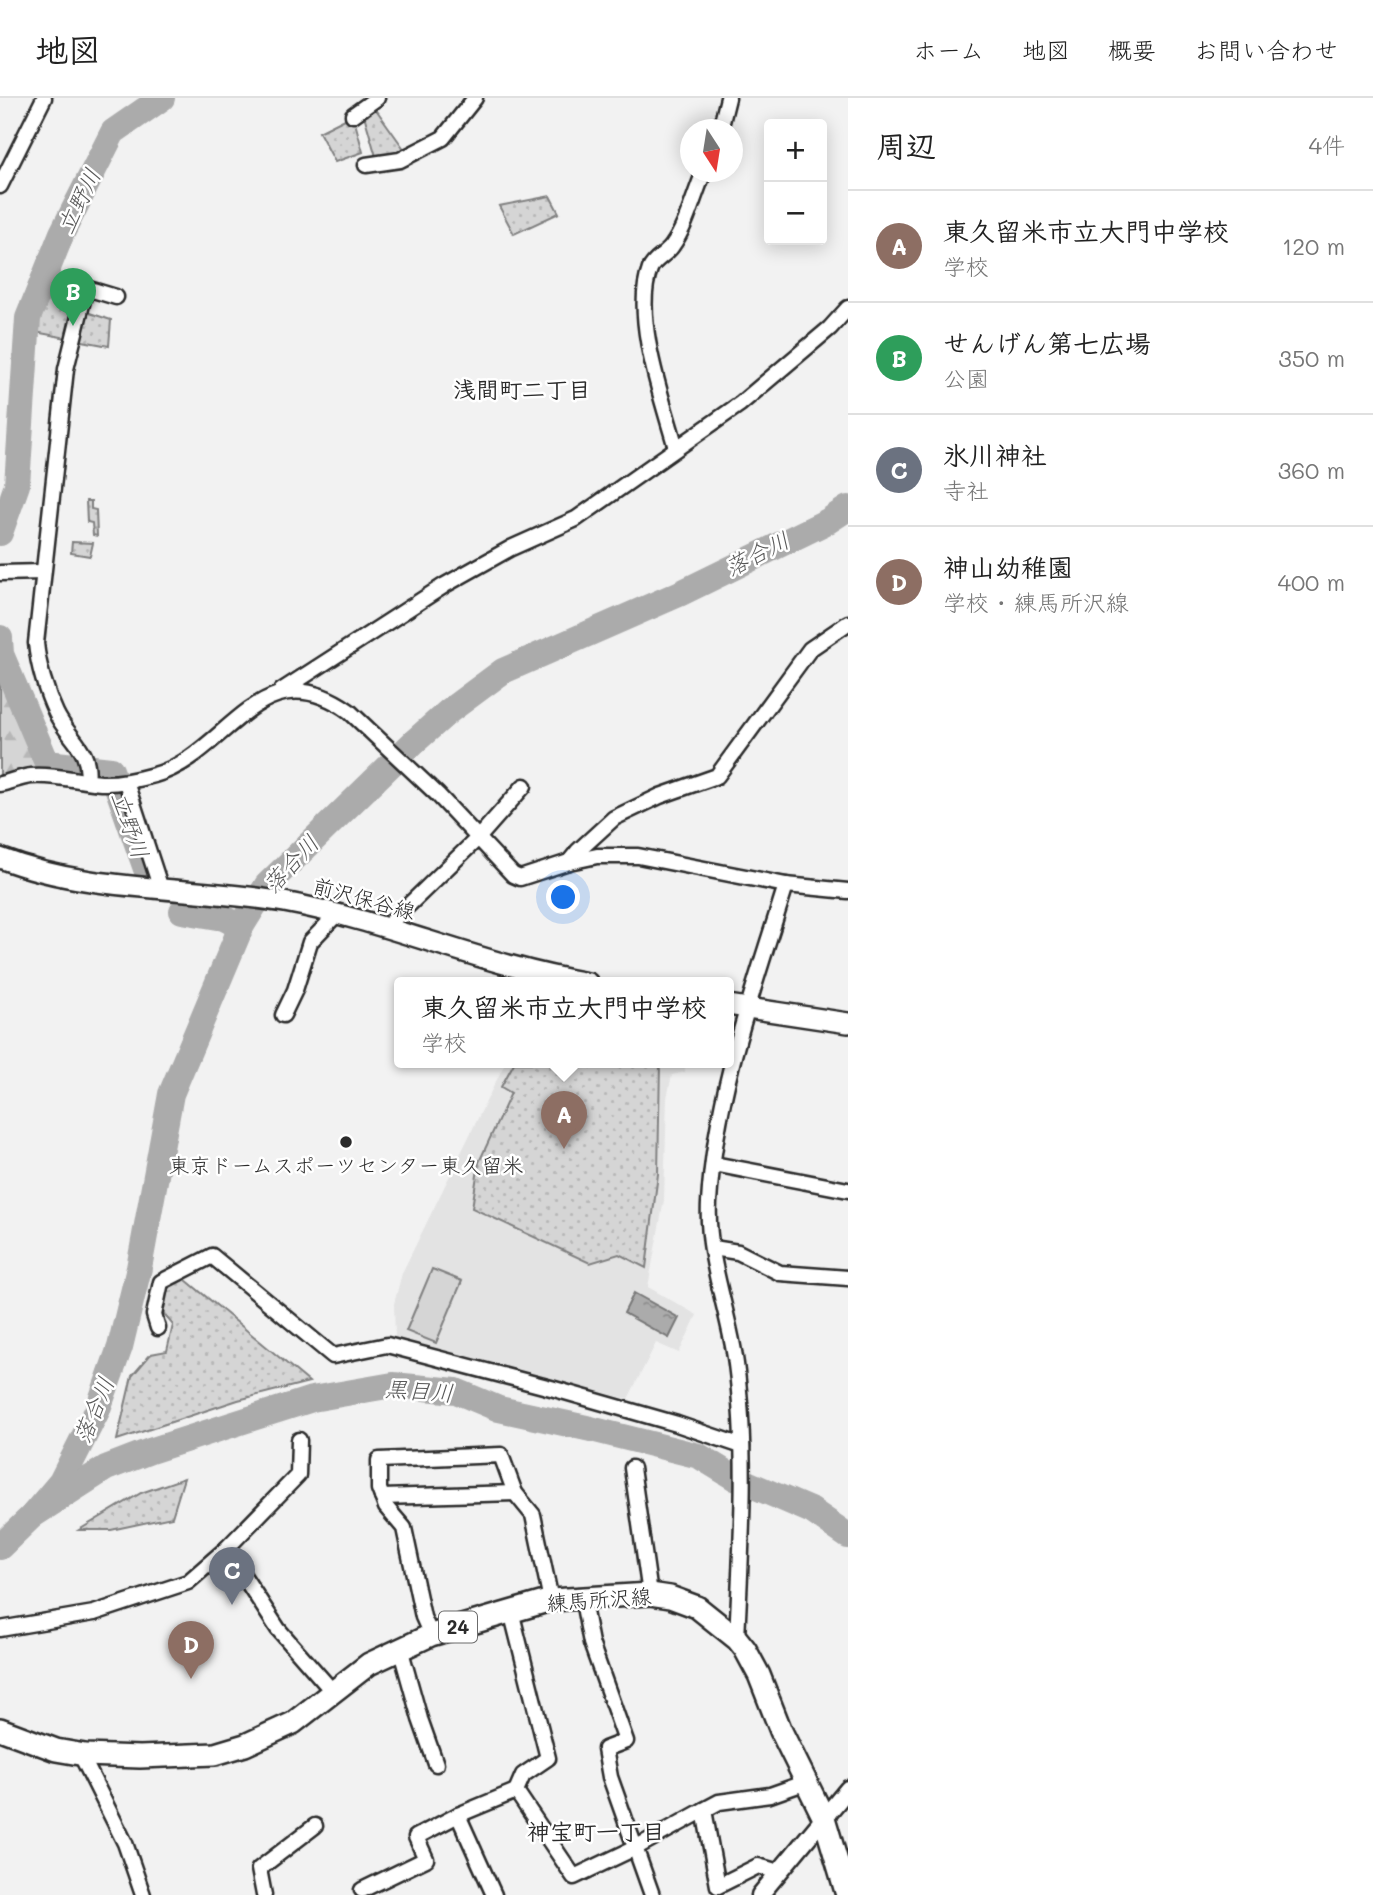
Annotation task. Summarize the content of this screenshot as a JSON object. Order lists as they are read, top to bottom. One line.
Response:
{"streets":{"main road":["前沢保谷線","練馬所沢線","24"]},"districts":["浅間町二丁目","神宝町一丁目"],"water":["立野川","落合川","黒目川"],"places":["東京ドームスポーツセンター東久留米"],"north":"bottom","page":{"header":"地図","nav":["ホーム","地図","概要","お問い合わせ"],"heading":["周辺","4件"],"map_buttons":["+","−"],"list":[{"mark":"A","name":"東久留米市立大門中学校","note":"学校","value":"120 m"},{"mark":"B","name":"せんげん第七広場","note":"公園","value":"350 m"},{"mark":"C","name":"氷川神社","note":"寺社","value":"360 m"},{"mark":"D","name":"神山幼稚園","note":"学校 · 練馬所沢線","value":"400 m"}],"pins":["B","A","C","D"],"popup":["東久留米市立大門中学校","学校"]}}
